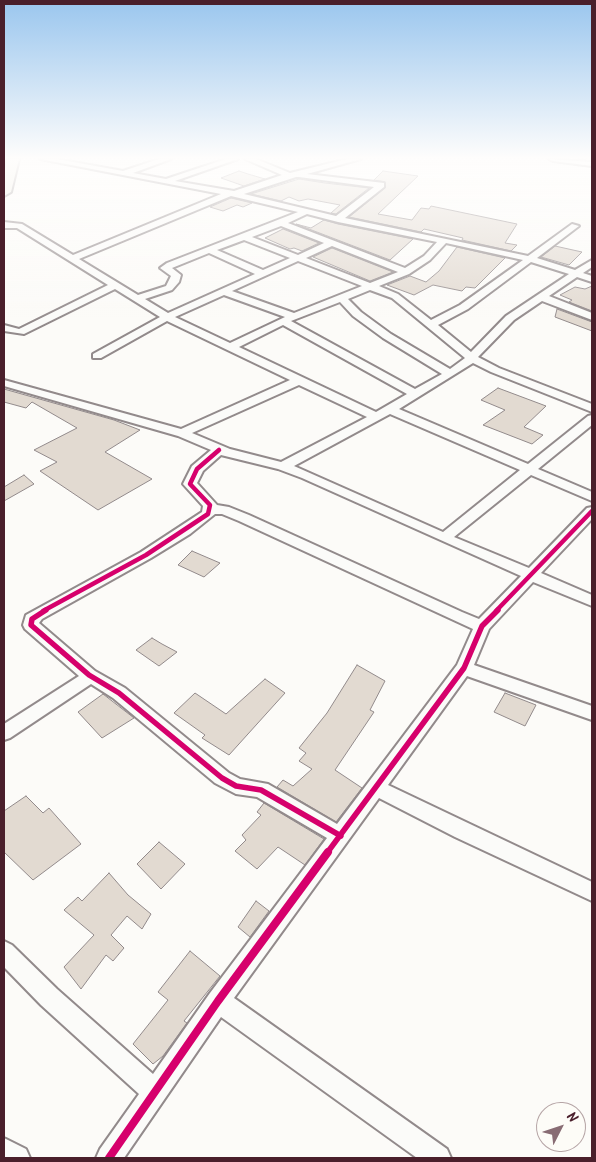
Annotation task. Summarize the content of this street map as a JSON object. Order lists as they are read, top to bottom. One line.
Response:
{"north":"top right"}
